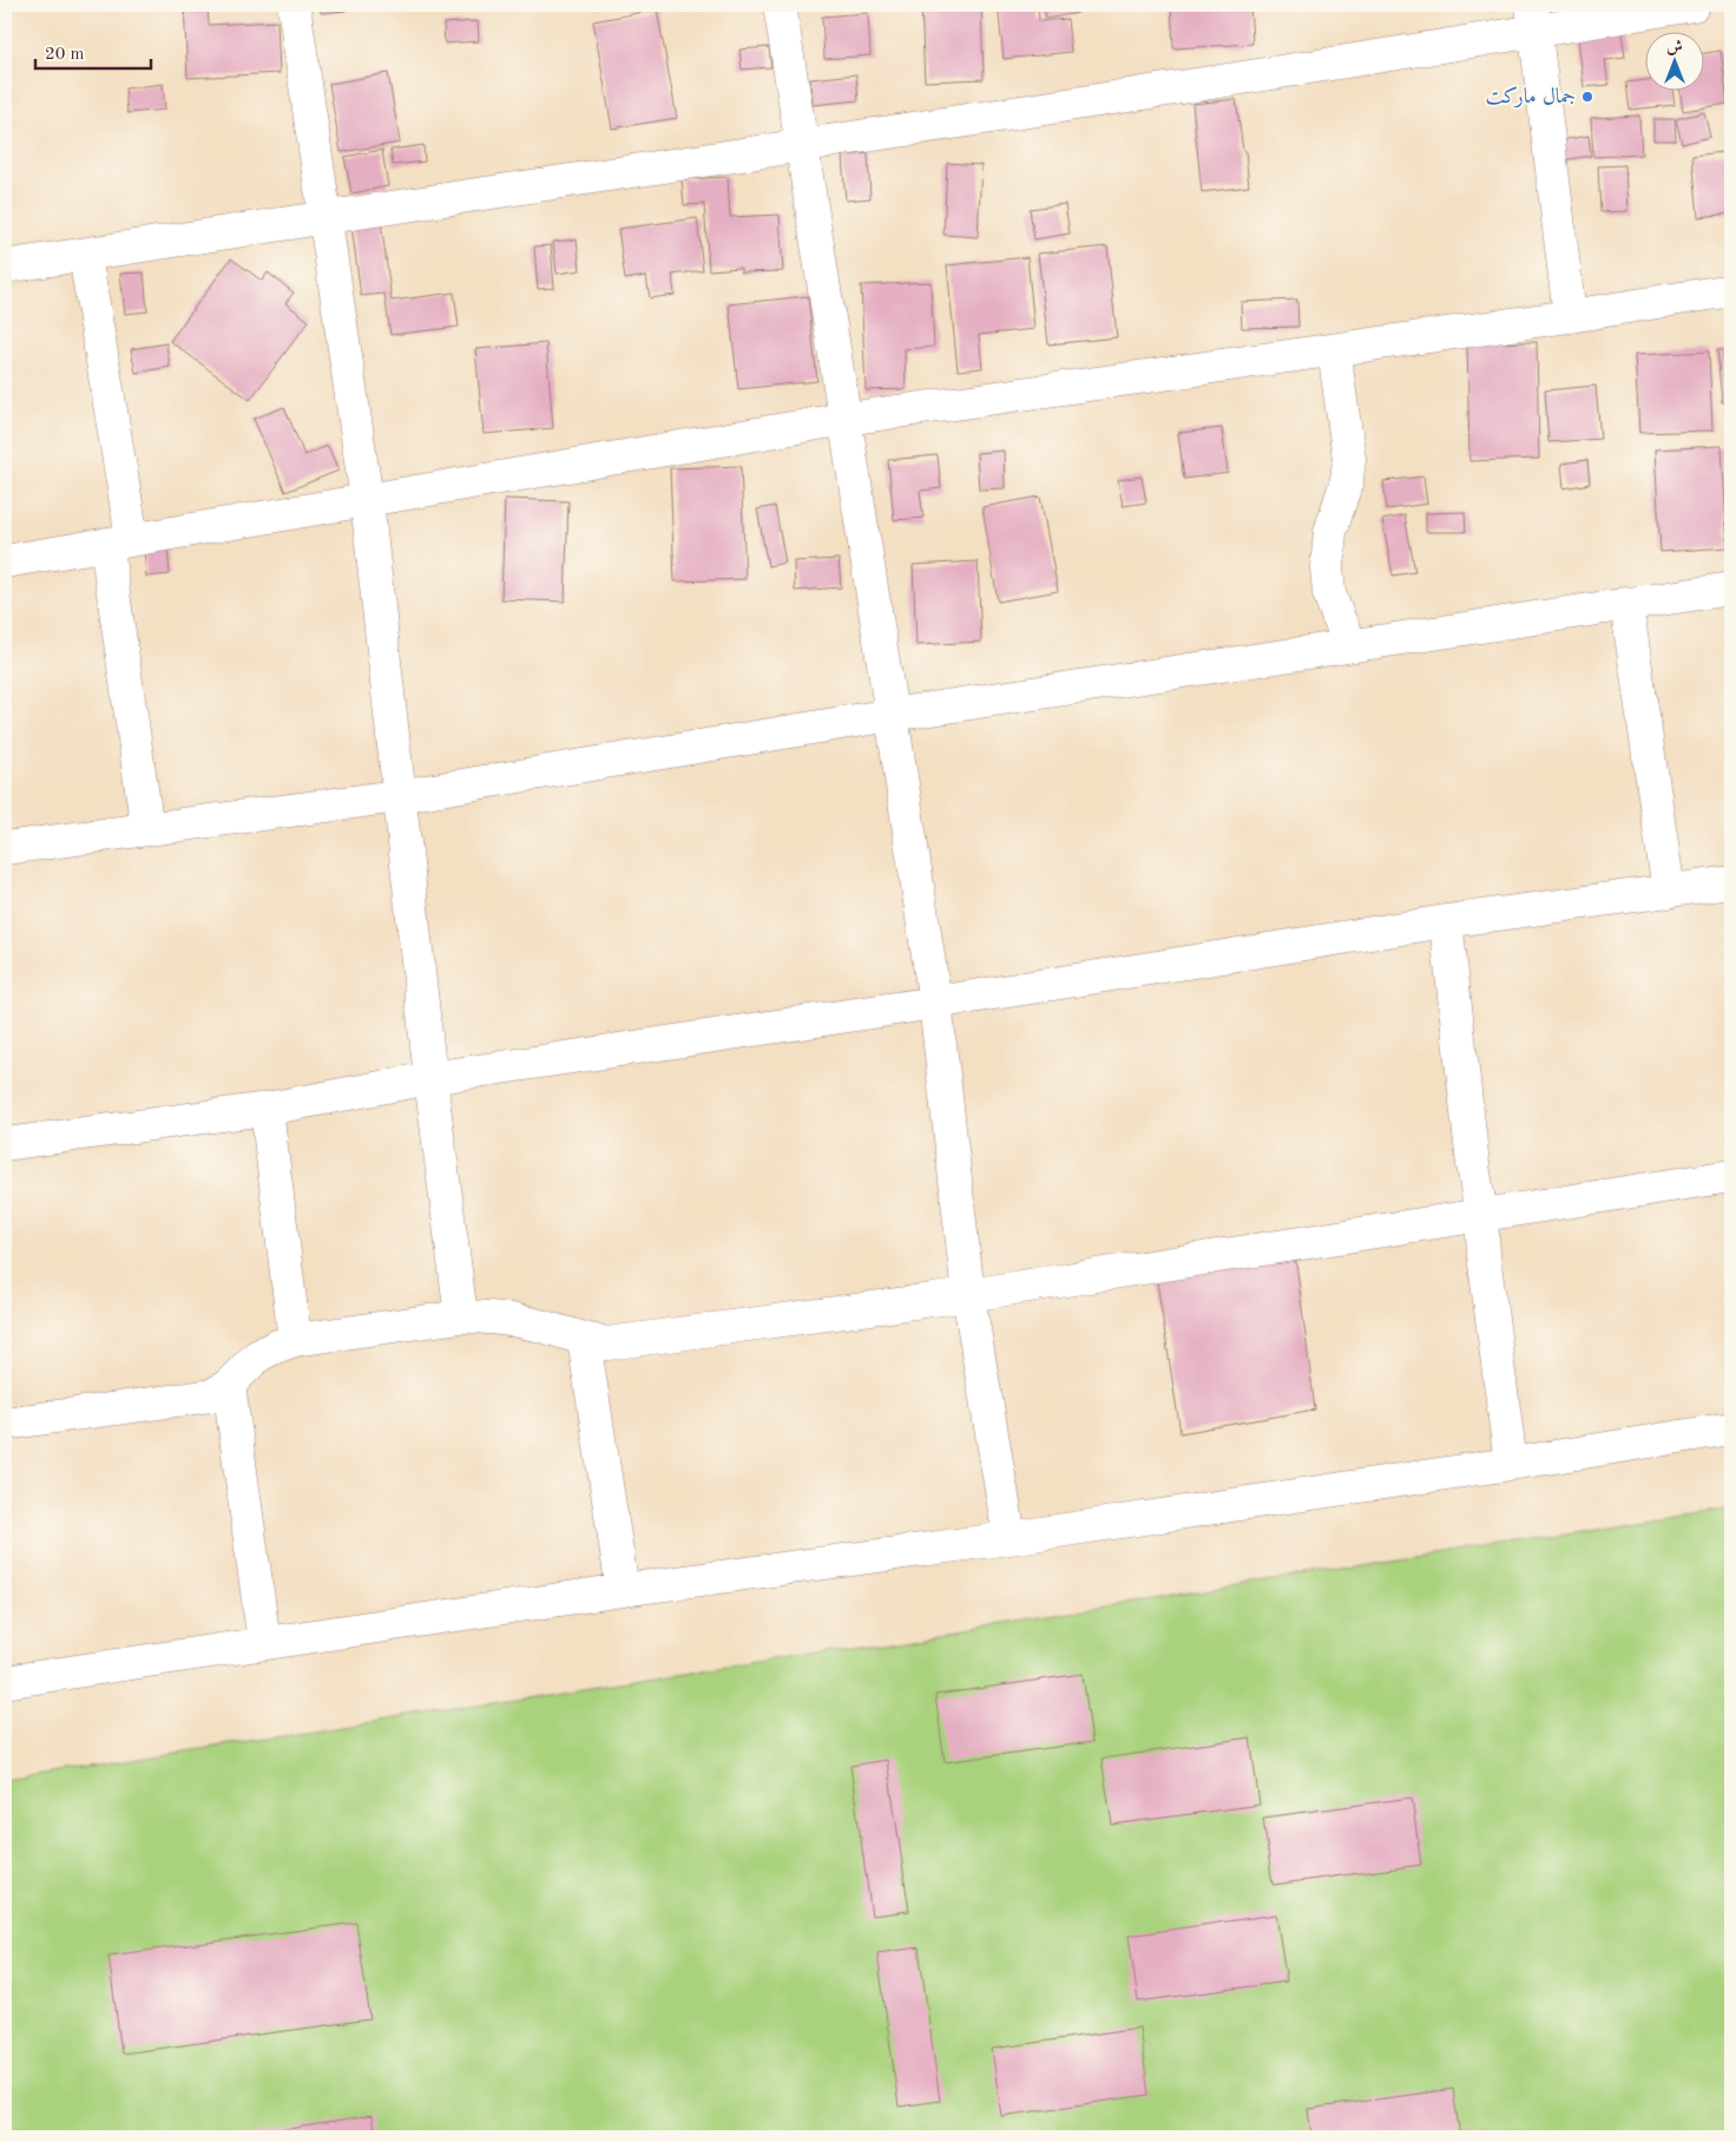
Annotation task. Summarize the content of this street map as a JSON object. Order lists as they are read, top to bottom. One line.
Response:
{"places":["جمال ماركت"],"scale_bar":"20 m","north":"top"}
